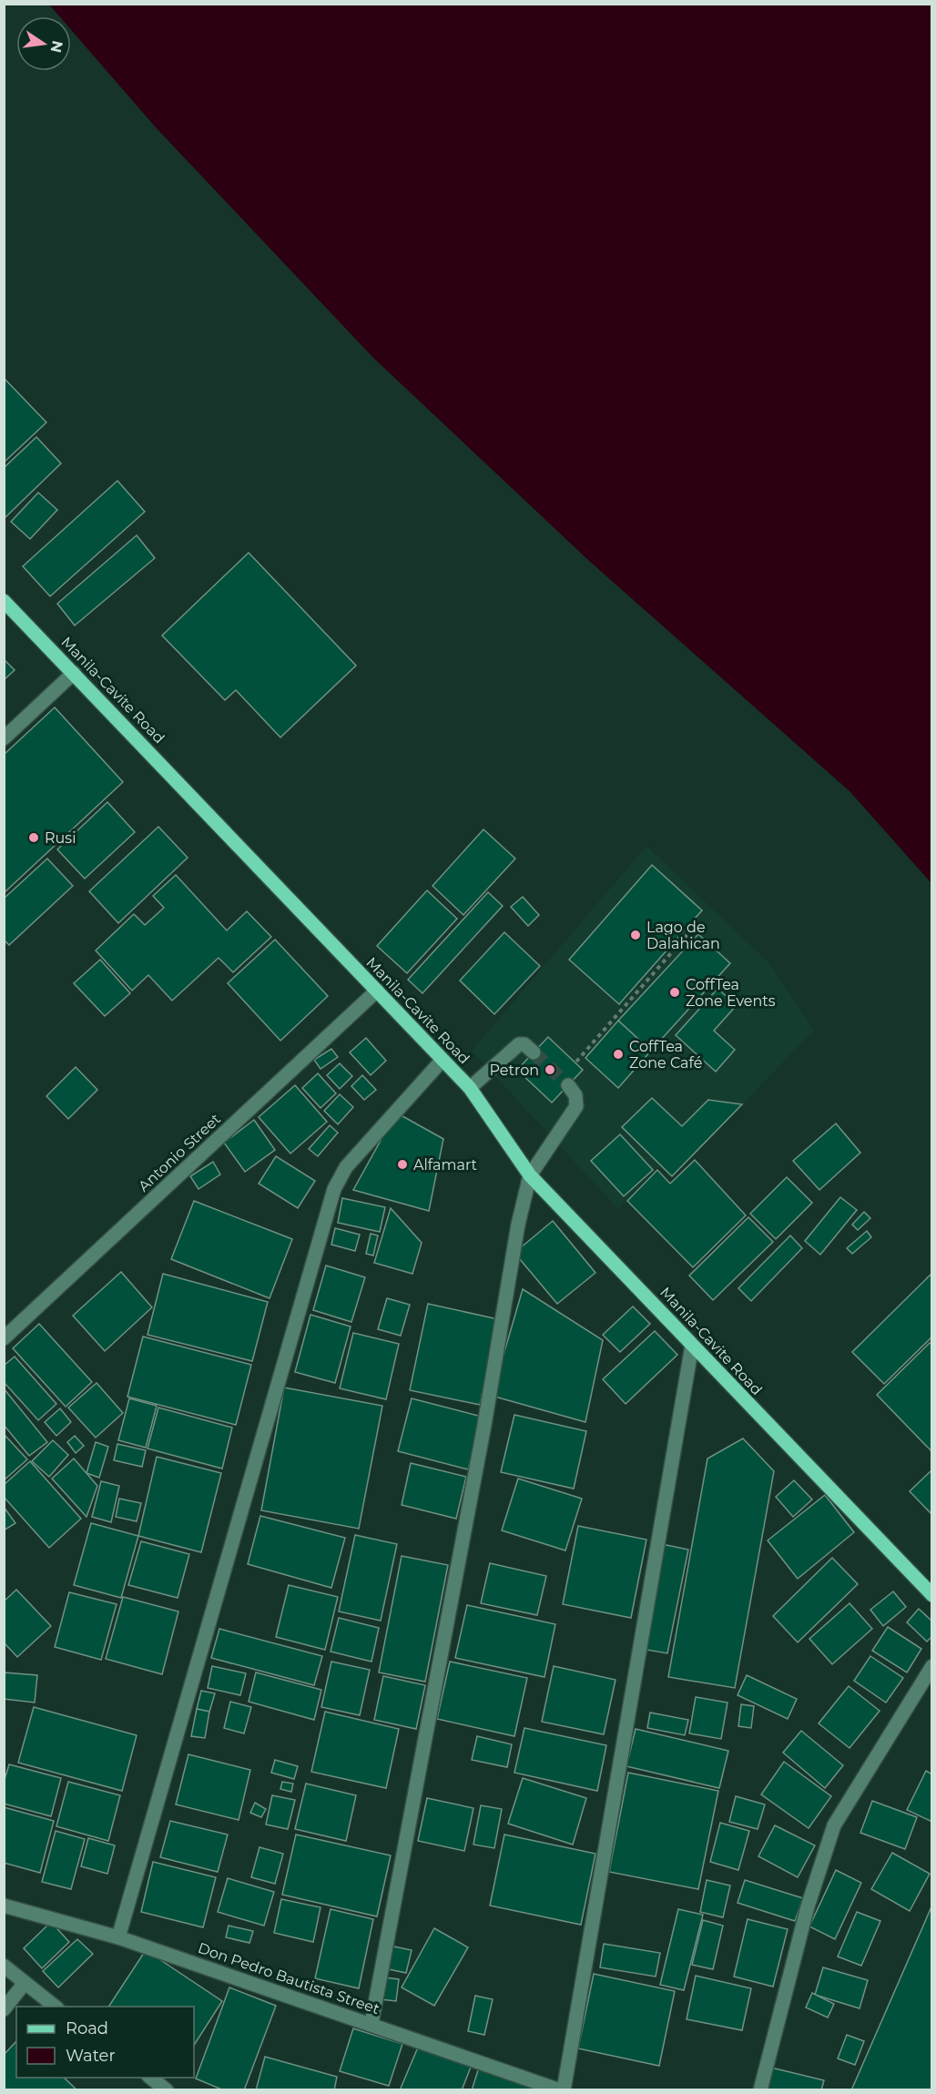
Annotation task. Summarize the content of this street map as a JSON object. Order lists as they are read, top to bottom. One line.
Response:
{"streets":{"main road":["Manila-Cavite Road"],"street":["Antonio Street","Don Pedro Bautista Street"]},"crossings":[["Manila-Cavite Road","Antonio Street"]],"places":["Rusi","Lago de Dalahican","CoffTea Zone Events","CoffTea Zone Café","Petron","Alfamart"],"legend":["Road","Water"],"north":"right"}
